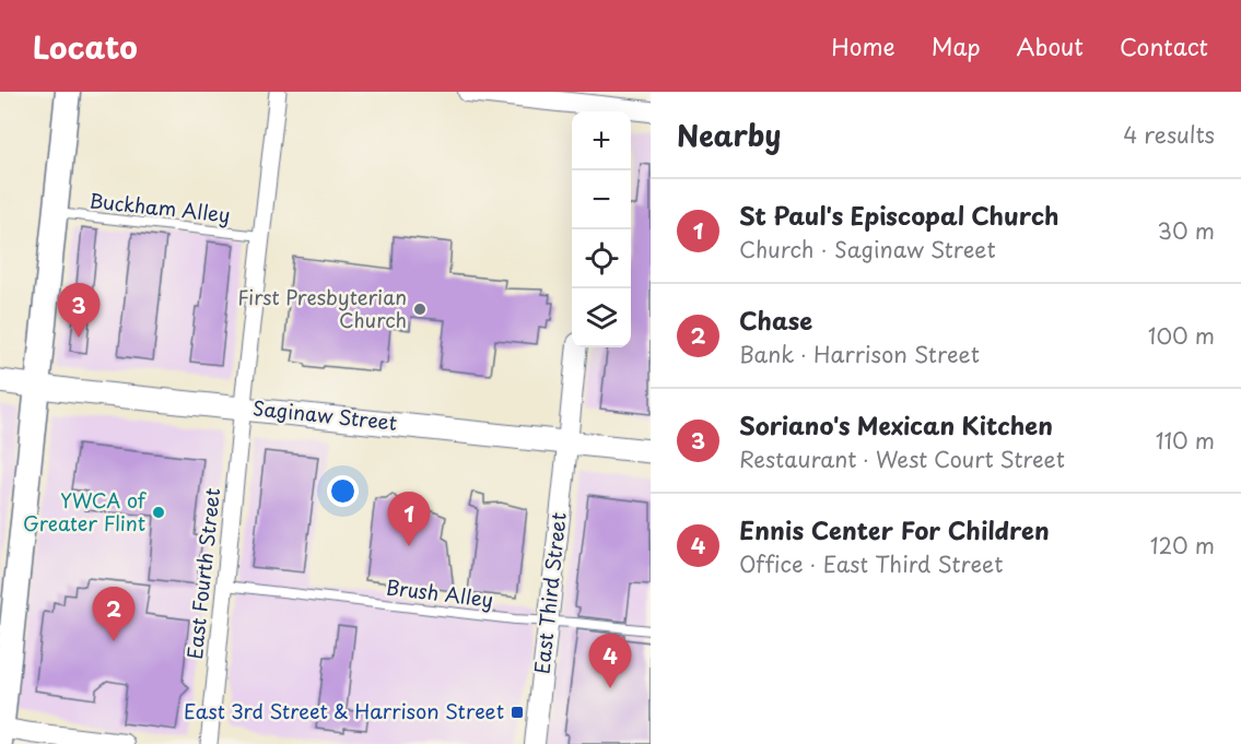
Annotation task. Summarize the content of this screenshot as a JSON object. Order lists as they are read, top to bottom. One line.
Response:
{"streets":{"main road":["Saginaw Street"],"street":["East Fourth Street","East Third Street"],"lane":["Buckham Alley","Brush Alley"]},"crossings":[["Buckham Alley","East Fourth Street"],["Saginaw Street","East Fourth Street"],["Saginaw Street","East Third Street"],["East Fourth Street","Brush Alley"],["East Third Street","Brush Alley"]],"places":{"other":["First Presbyterian Church","YWCA of Greater Flint"],"transit":["East 3rd Street & Harrison Street"]},"page":{"header":"Locato","nav":["Home","Map","About","Contact"],"heading":["Nearby","4 results"],"map_buttons":["+","−"],"list":[{"mark":"1","name":"St Paul's Episcopal Church","note":"Church · Saginaw Street","value":"30 m"},{"mark":"2","name":"Chase","note":"Bank · Harrison Street","value":"100 m"},{"mark":"3","name":"Soriano's Mexican Kitchen","note":"Restaurant · West Court Street","value":"110 m"},{"mark":"4","name":"Ennis Center For Children","note":"Office · East Third Street","value":"120 m"}],"pins":["3","1","2","4"]}}
